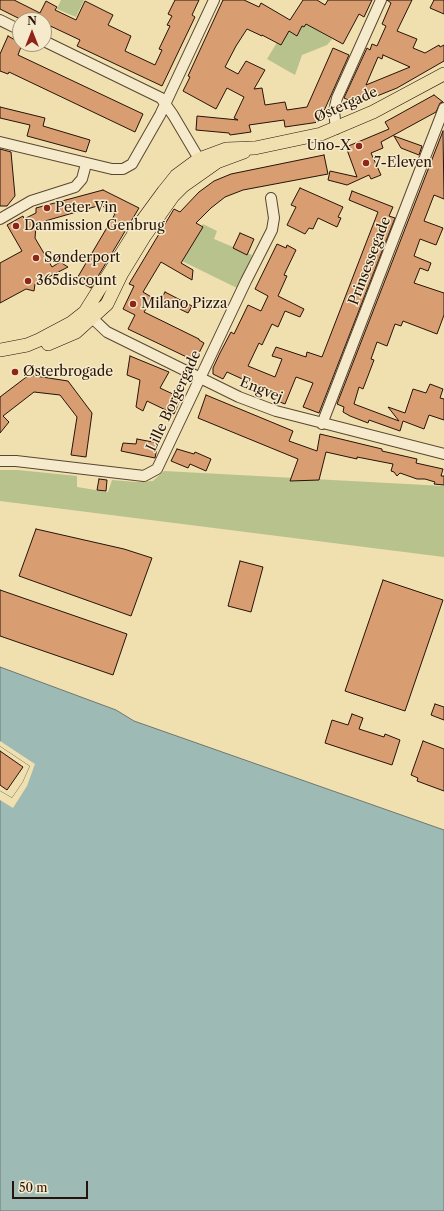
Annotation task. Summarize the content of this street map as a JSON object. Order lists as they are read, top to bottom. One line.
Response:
{"streets":{"main road":["Østergade"],"street":["Prinsessegade","Engvej","Lille Borgergade"]},"crossings":[["Prinsessegade","Engvej"],["Engvej","Lille Borgergade"]],"places":["Uno-X","7-Eleven","Peter Vin","Danmission Genbrug","Sønderport","365discount","Milano Pizza","Østerbrogade"],"scale_bar":"50 m","north":"top"}
